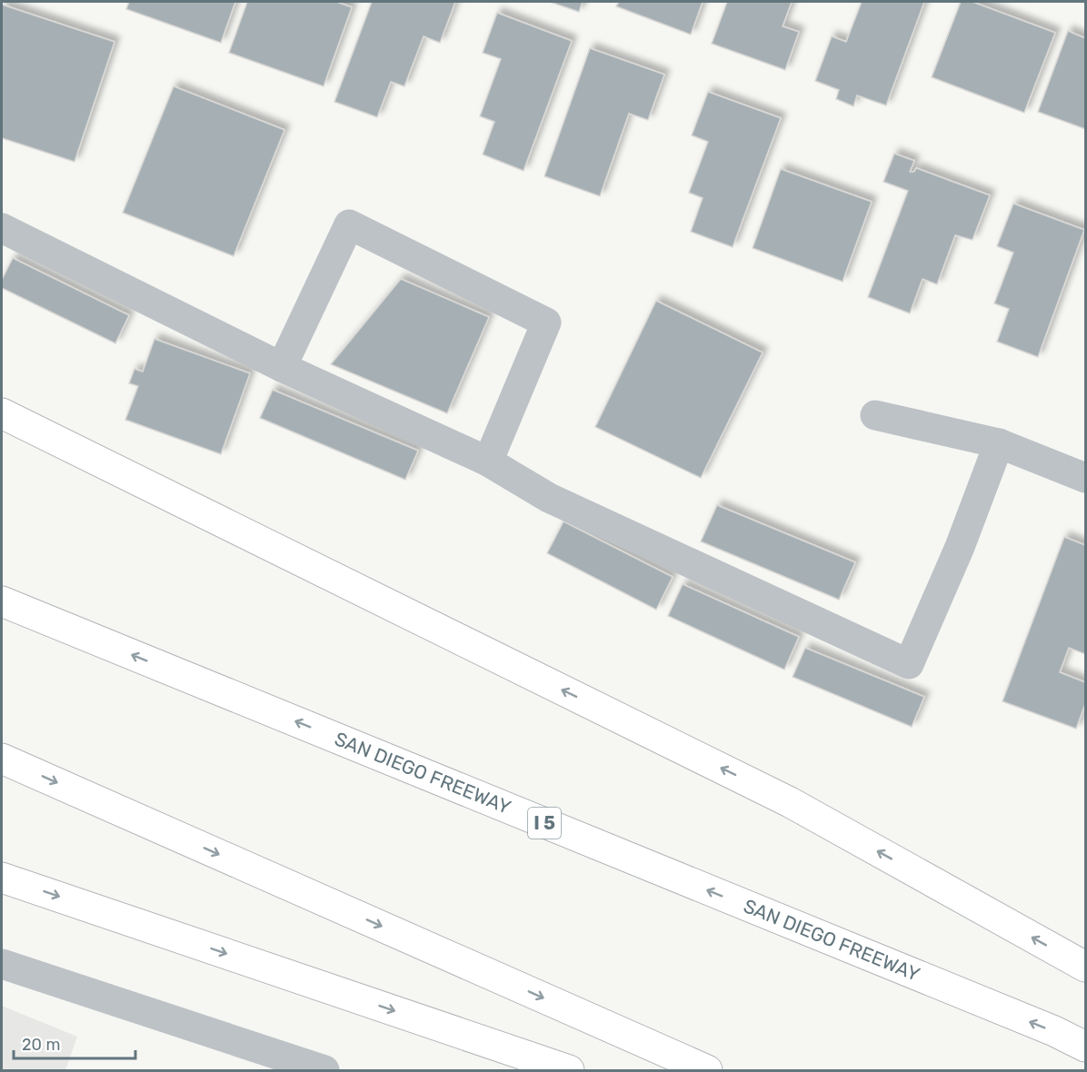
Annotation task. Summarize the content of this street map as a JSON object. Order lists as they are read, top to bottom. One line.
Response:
{"streets":{"highway":["SAN DIEGO FREEWAY","I 5"]},"scale_bar":"20 m"}
